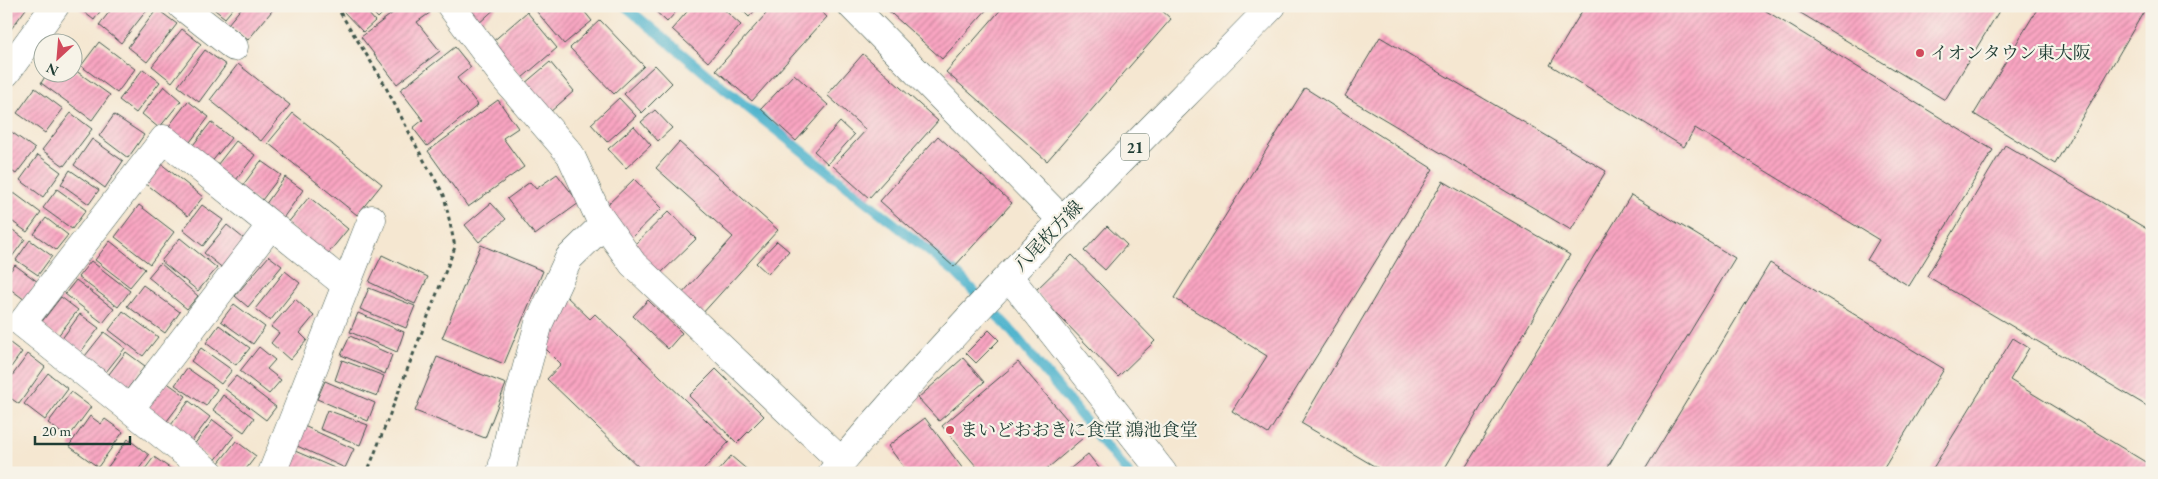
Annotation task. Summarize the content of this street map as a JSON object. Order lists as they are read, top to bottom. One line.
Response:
{"streets":{"street":["21","八尾枚方線"]},"places":["イオンタウン東大阪","まいどおおきに食堂 鴻池食堂"],"scale_bar":"20 m","north":"bottom left"}
